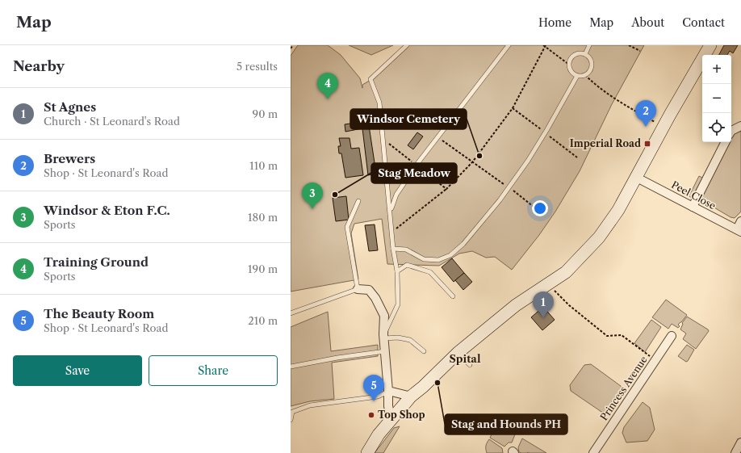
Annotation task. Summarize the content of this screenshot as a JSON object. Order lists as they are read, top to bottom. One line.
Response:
{"streets":{"street":["Peel Close","Princess Avenue"]},"districts":["Spital"],"places":{"transit":["Imperial Road"],"other":["Windsor Cemetery","Stag Meadow","Stag and Hounds PH","Top Shop"]},"page":{"header":"Map","nav":["Home","Map","About","Contact"],"heading":["Nearby","5 results"],"map_buttons":["+","−"],"pins":["4","2","3","1","5"],"list":[{"mark":"1","name":"St Agnes","note":"Church · St Leonard's Road","value":"90 m"},{"mark":"2","name":"Brewers","note":"Shop · St Leonard's Road","value":"110 m"},{"mark":"3","name":"Windsor & Eton F.C.","note":"Sports","value":"180 m"},{"mark":"4","name":"Training Ground","note":"Sports","value":"190 m"},{"mark":"5","name":"The Beauty Room","note":"Shop · St Leonard's Road","value":"210 m"}],"buttons":["Save","Share"]}}
